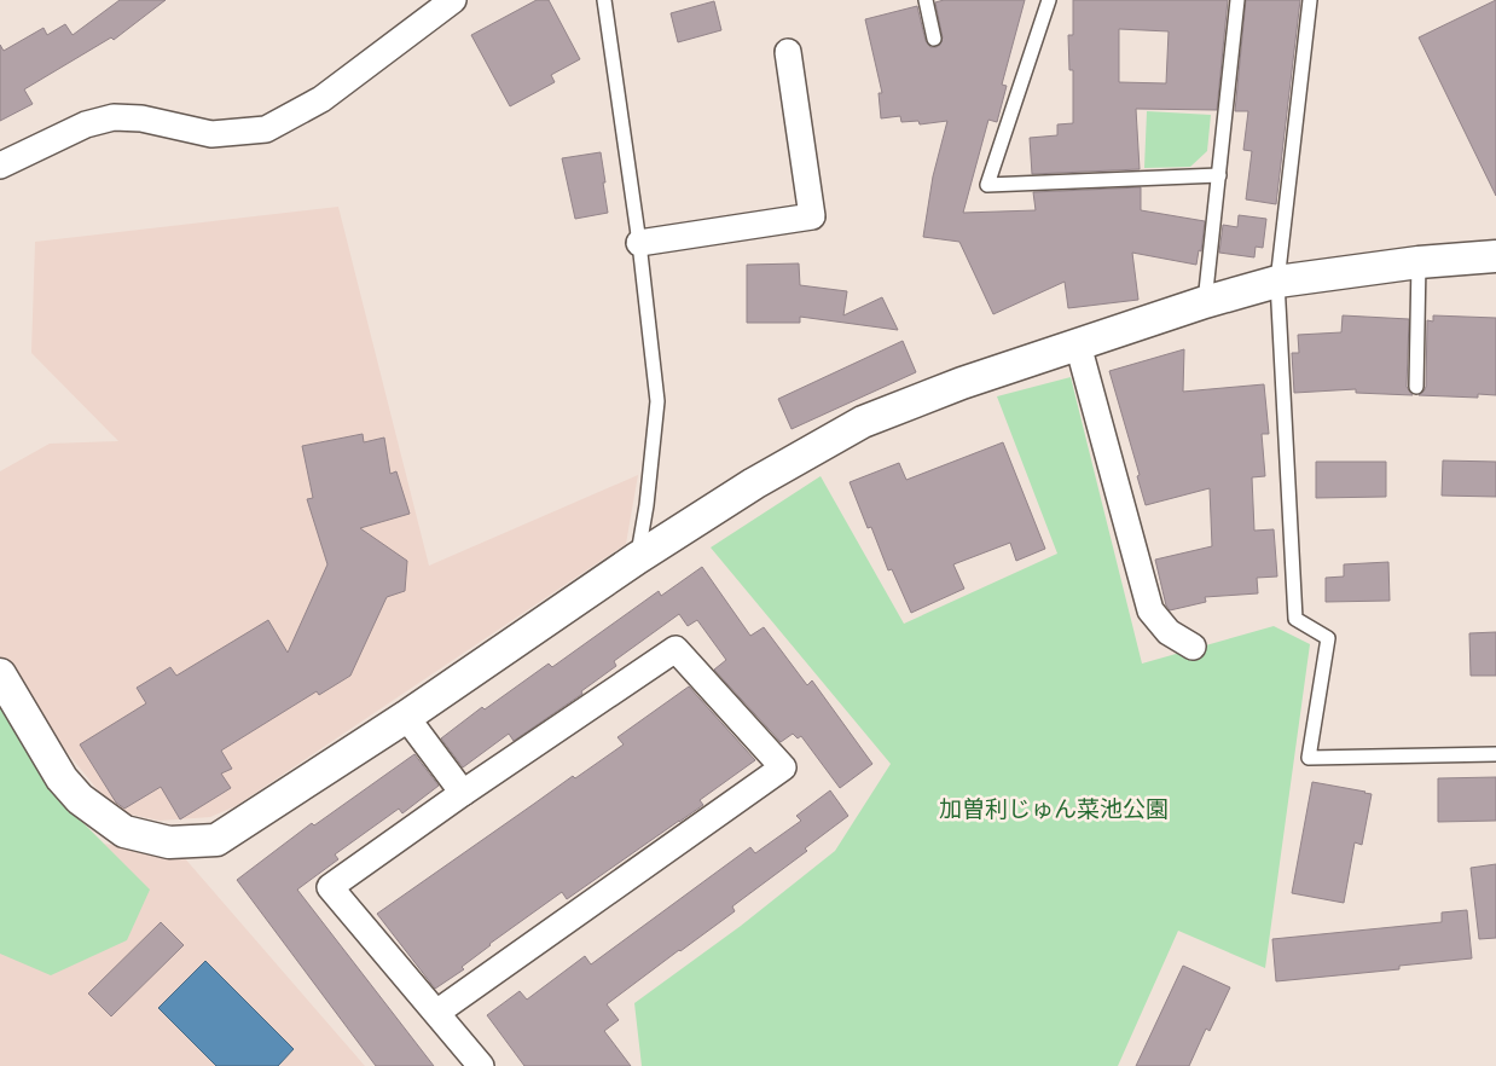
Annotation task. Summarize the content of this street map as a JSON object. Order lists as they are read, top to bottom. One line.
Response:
{"parks":["加曽利じゅん菜池公園"]}
